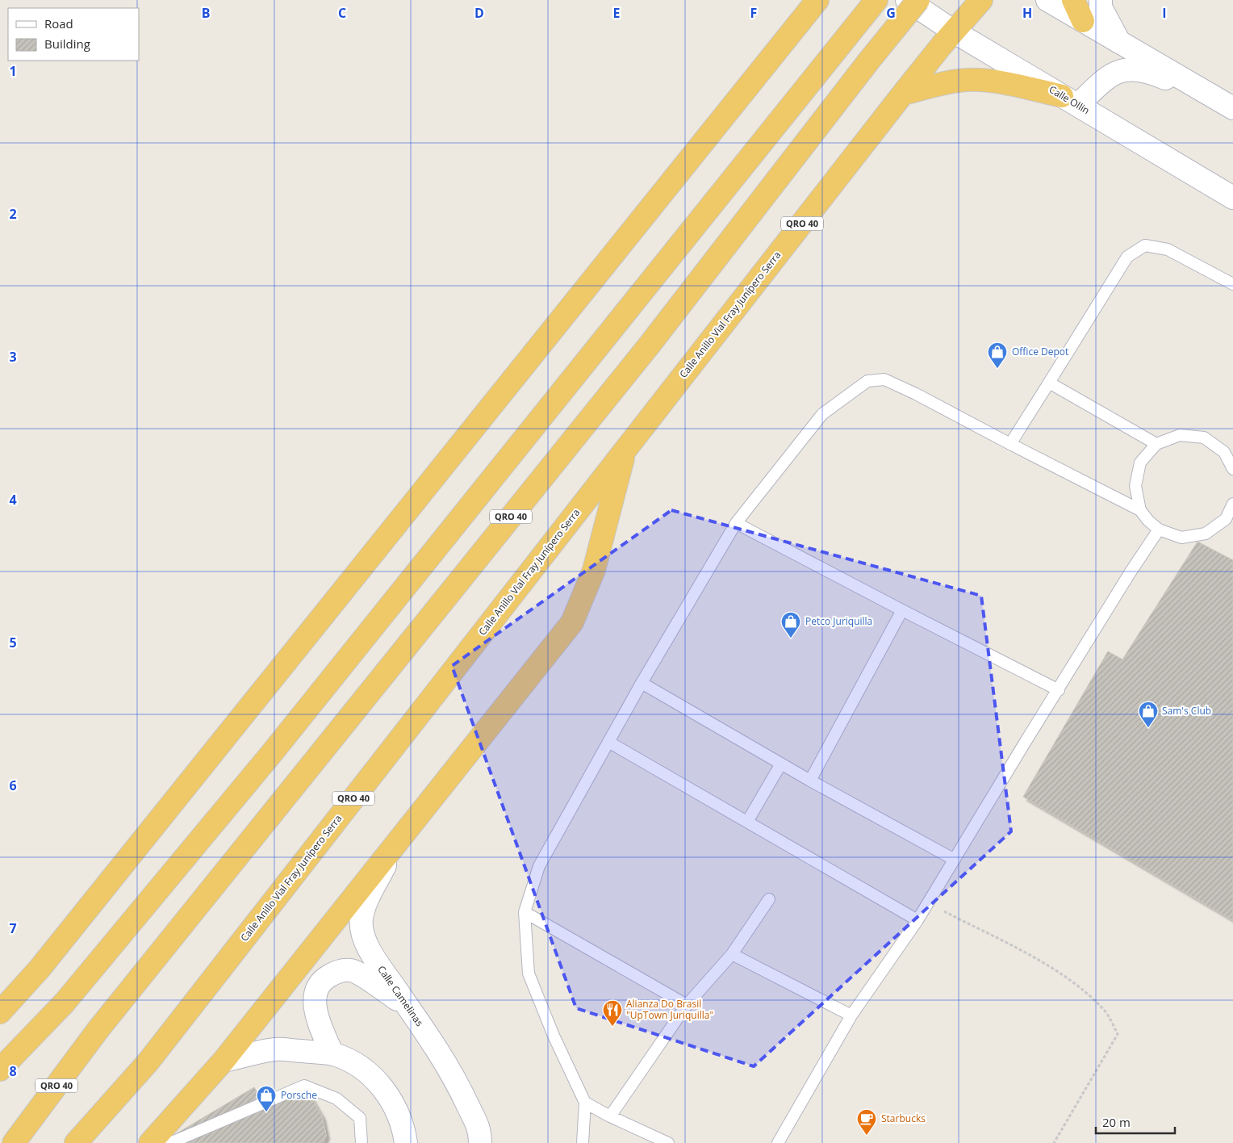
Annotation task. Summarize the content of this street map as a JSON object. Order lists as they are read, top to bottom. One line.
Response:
{"streets":{"highway":["QRO 40","Calle Anillo Vial Fray Junípero Serra"],"street":["Calle Ollin","Calle Camelinas"]},"crossings":[["Calle Ollin","Calle Anillo Vial Fray Junípero Serra"]],"places":{"shop":["Office Depot","Petco Juriquilla","Sam's Club","Porsche"],"restaurant":["Alianza Do Brasil \"UpTown Juriquilla\""],"cafe":["Starbucks"]},"legend":["Road","Building"],"scale_bar":"20 m","grid":{"columns":["B","C","D","E","F","G","H","I"],"rows":["1","2","3","4","5","6","7","8"]}}
